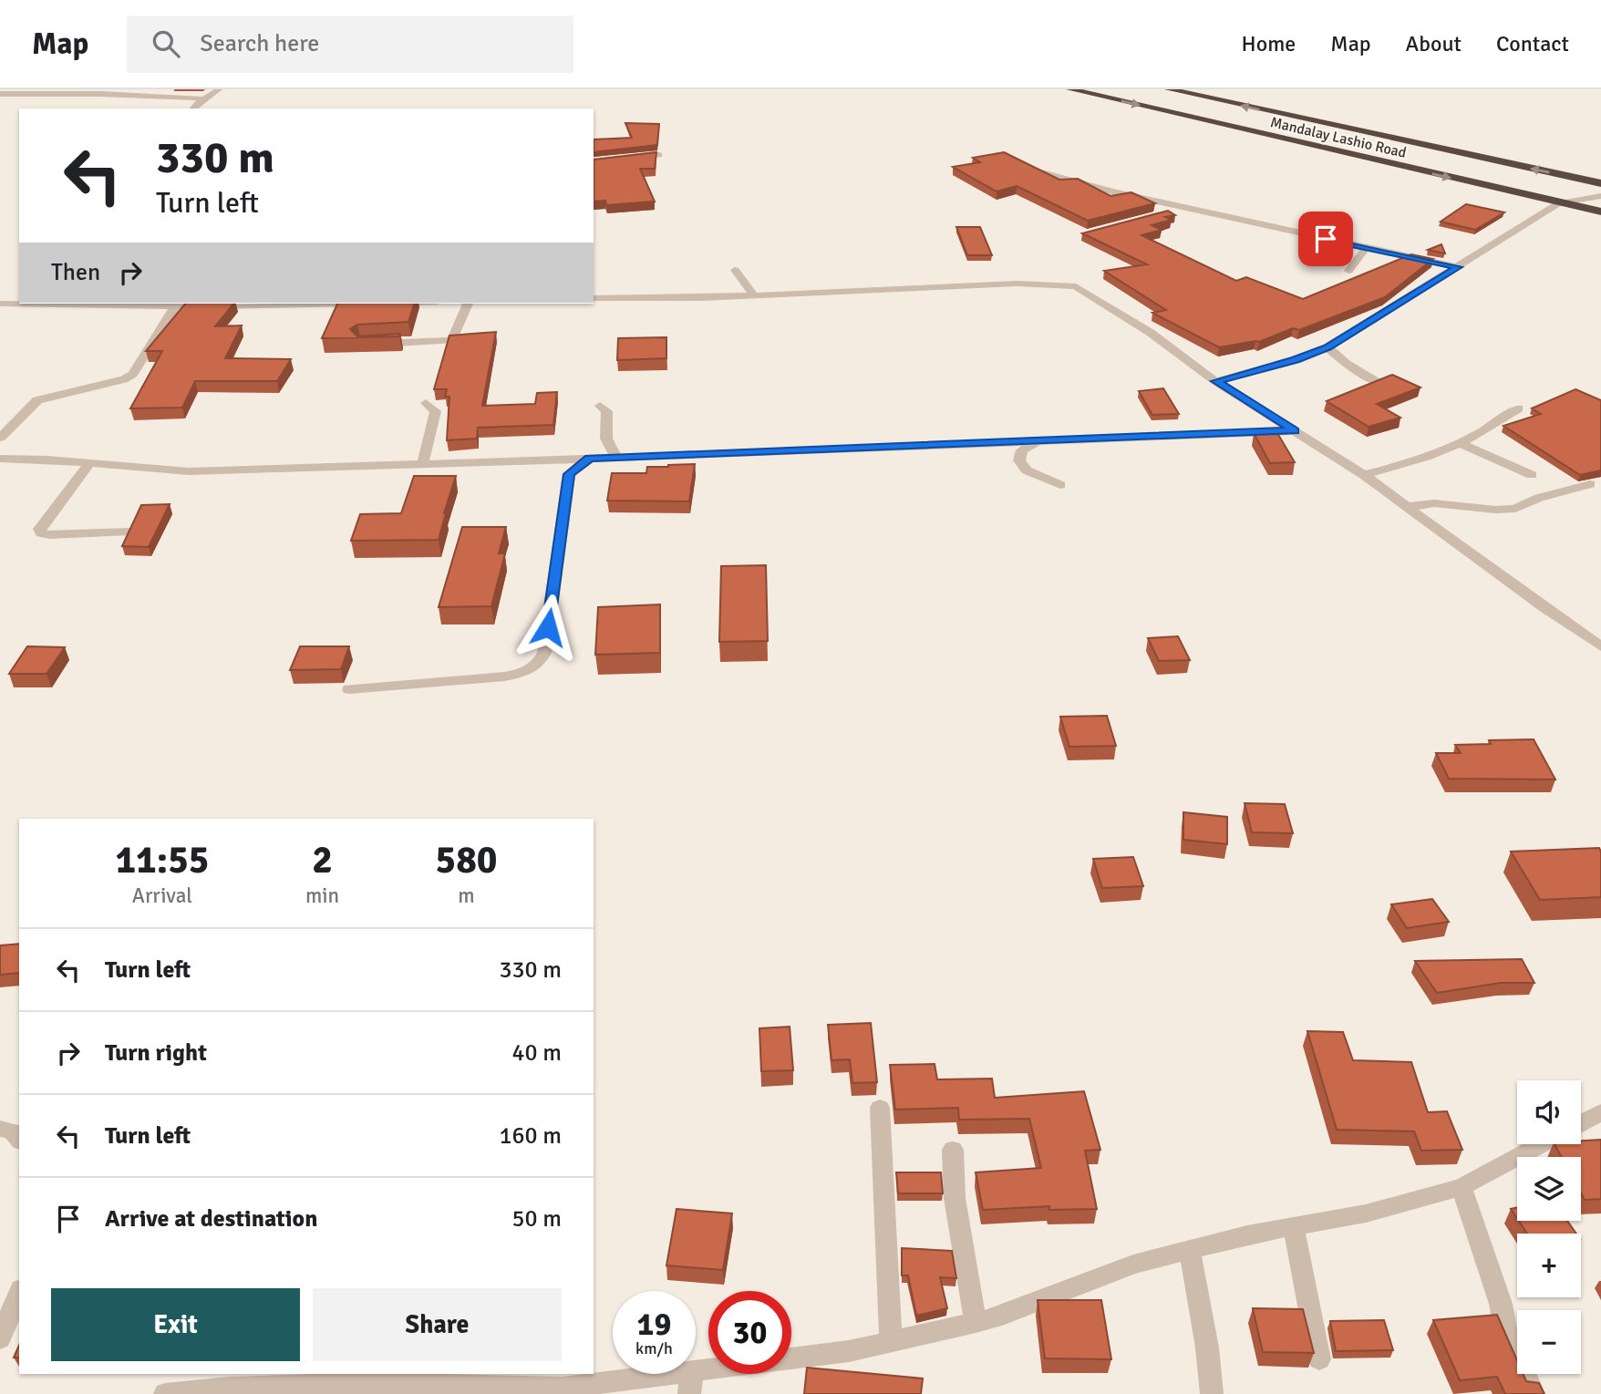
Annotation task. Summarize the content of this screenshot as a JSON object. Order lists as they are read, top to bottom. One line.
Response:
{"streets":{"highway":["Mandalay Lashio Road"]},"page":{"header":"Map","search":"Search here","nav":["Home","Map","About","Contact"],"turn":["330 m","Turn left"],"then":"Then","eta":["11:55","Arrival","2","min","580","m"],"list":[{"name":"Turn left","value":"330 m"},{"name":"Turn right","value":"40 m"},{"name":"Turn left","value":"160 m"},{"name":"Arrive at destination","value":"50 m"}],"map_buttons":["+","−"],"buttons":["Exit","Share"],"speed":"19 km/h","limit":"30"}}
